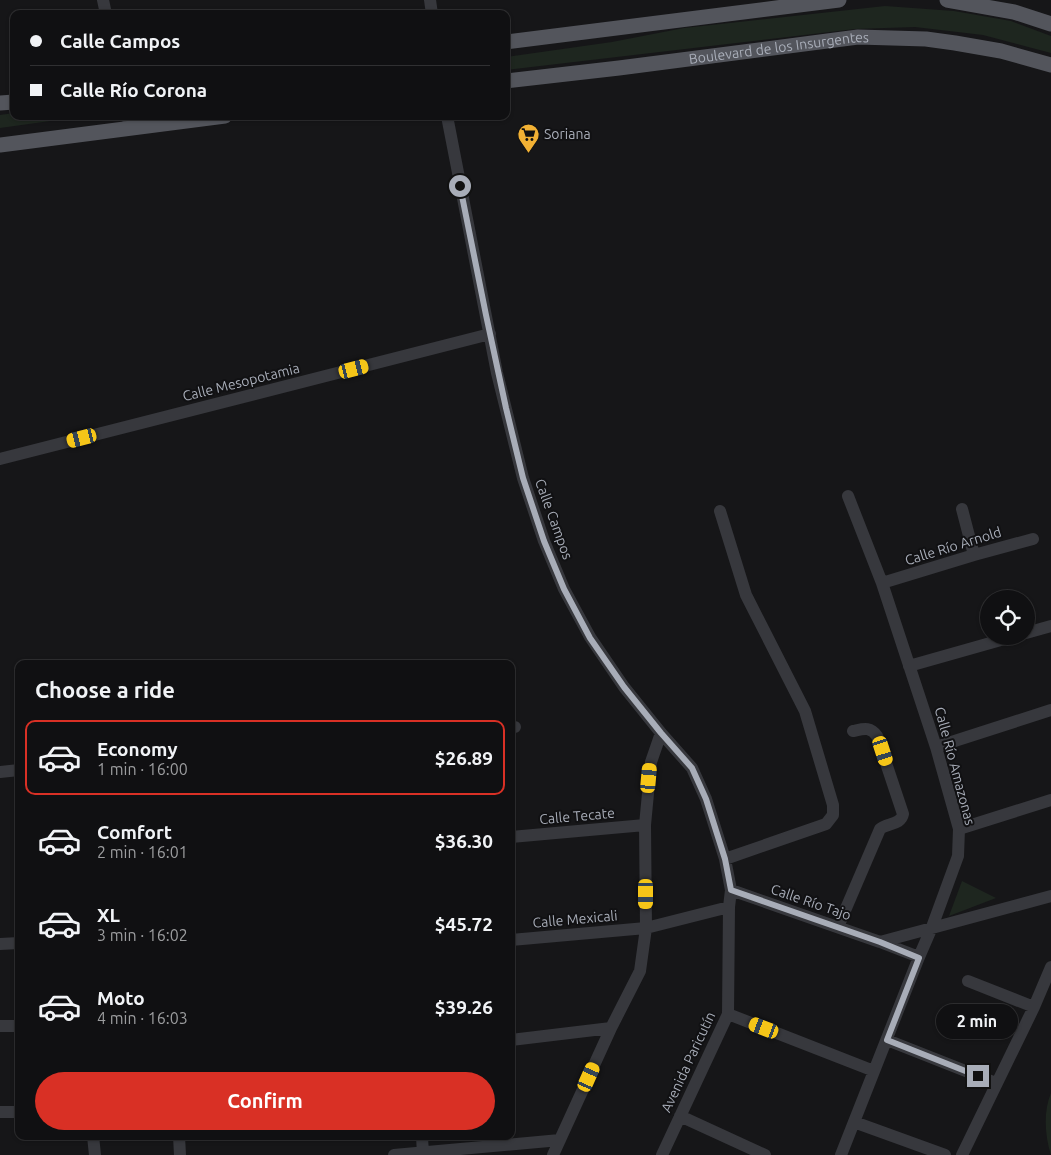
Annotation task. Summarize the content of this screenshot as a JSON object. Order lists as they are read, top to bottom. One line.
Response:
{"streets":{"main road":["Boulevard de los Insurgentes"],"street":["Calle Mesopotamia","Calle Campos","Calle Río Arnold","Calle Río Amazonas","Calle Tecate","Calle Río Tajo","Calle Mexicali","Avenida Paricutín"]},"crossings":[["Calle Mesopotamia","Calle Campos"],["Calle Campos","Calle Río Tajo"],["Calle Campos","Avenida Paricutín"],["Calle Río Arnold","Calle Río Amazonas"],["Calle Río Amazonas","Calle Río Tajo"],["Calle Río Tajo","Avenida Paricutín"],["Calle Mexicali","Avenida Paricutín"]],"places":{"supermarket":["Soriana"]},"page":{"banner":["Calle Campos","Calle Río Corona"],"heading":"Choose a ride","list":[{"name":"Economy","note":"1 min · 16:00","value":"$26.89"},{"name":"Comfort","note":"2 min · 16:01","value":"$36.30"},{"name":"XL","note":"3 min · 16:02","value":"$45.72"},{"name":"Moto","note":"4 min · 16:03","value":"$39.26"}],"bubble":"2 min","buttons":"Confirm"}}
